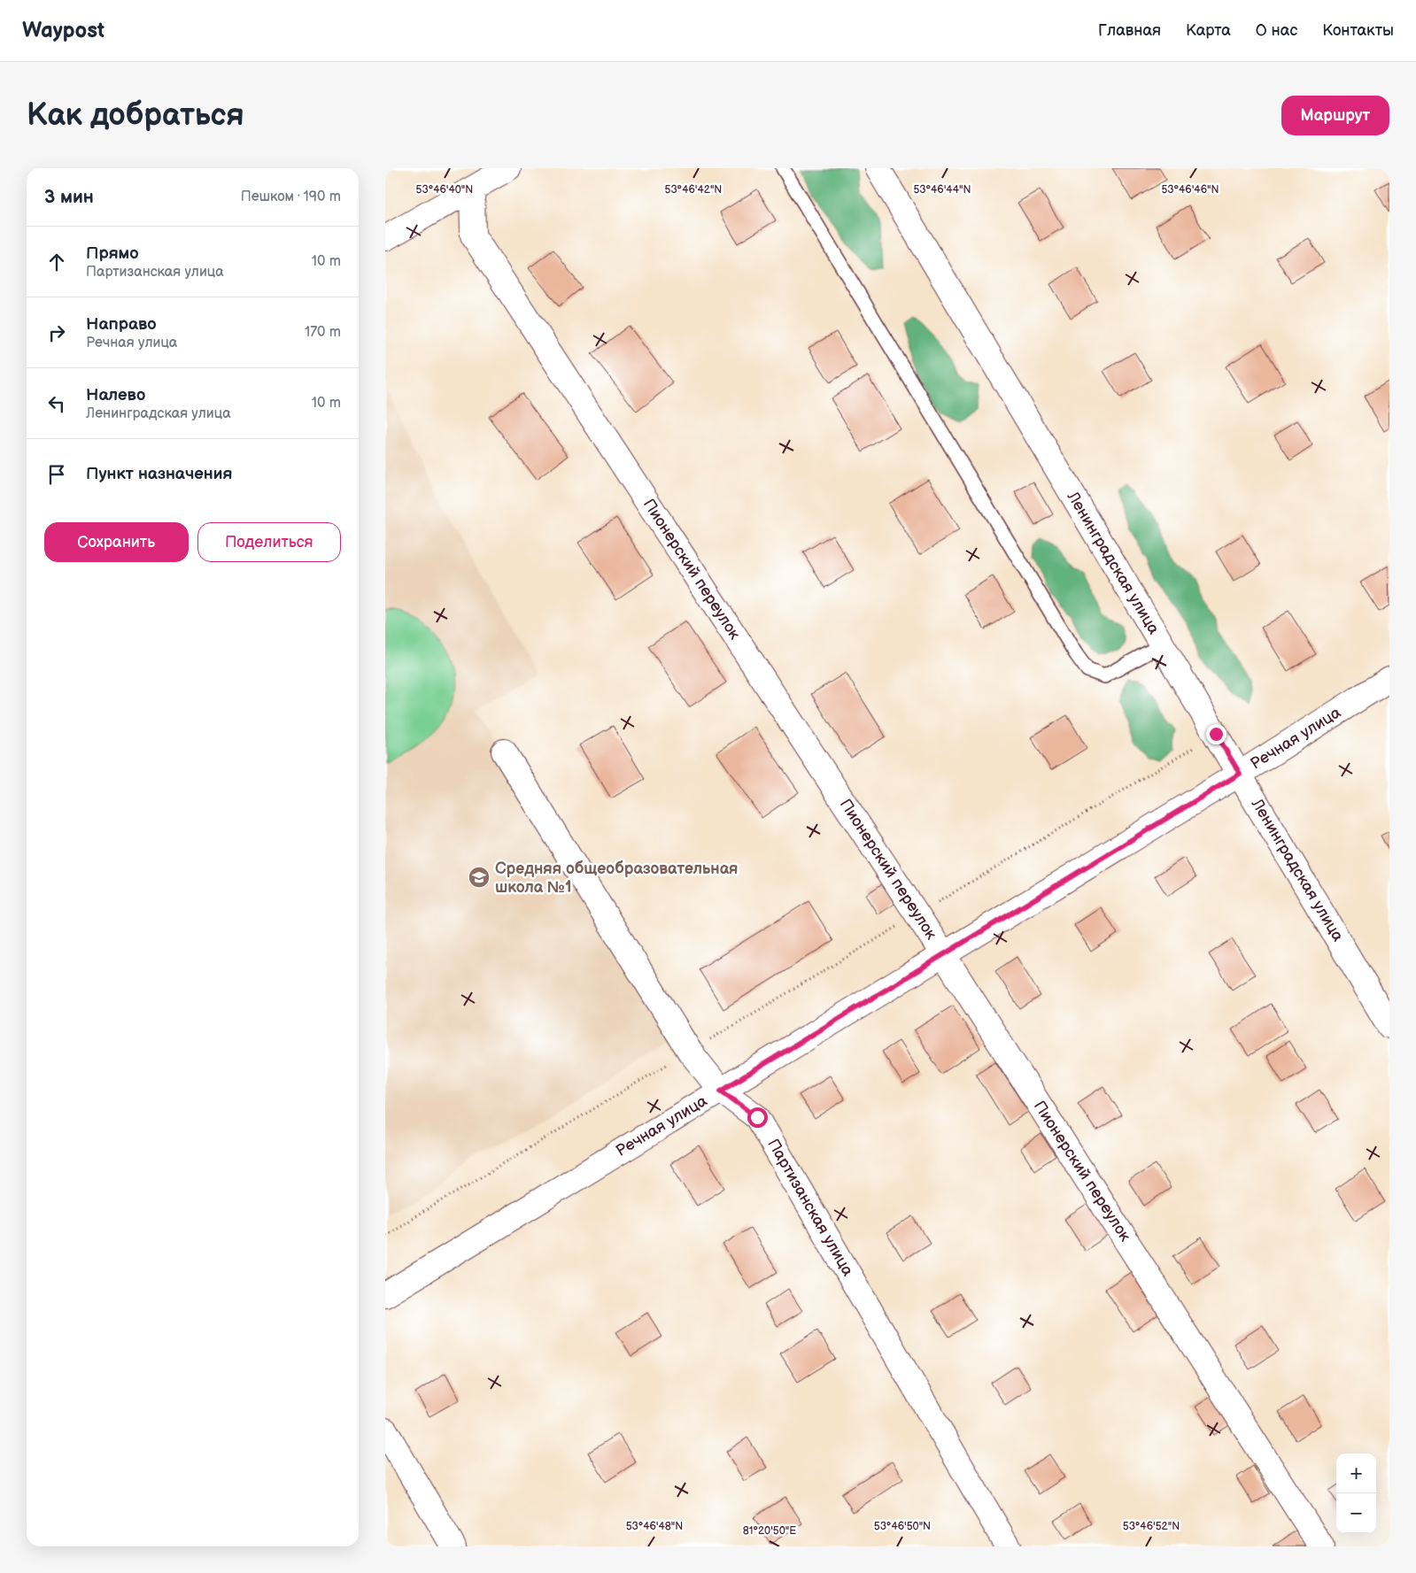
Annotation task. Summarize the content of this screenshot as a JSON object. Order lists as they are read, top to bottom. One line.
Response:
{"streets":{"street":["Ленинградская улица","Пионерский переулок","Речная улица","Партизанская улица"]},"crossings":[["Ленинградская улица","Речная улица"],["Пионерский переулок","Речная улица"],["Речная улица","Партизанская улица"]],"places":{"school or university":["Средняя общеобразовательная школа №1"]},"page":{"header":"Waypost","nav":["Главная","Карта","О нас","Контакты"],"buttons":["Маршрут",["Сохранить","Поделиться"]],"title":"Как добраться","heading":["3 мин","Пешком · 190 m"],"list":[["Прямо","Партизанская улица","10 m"],["Направо","Речная улица","170 m"],["Налево","Ленинградская улица","10 m"],"Пункт назначения"],"map_buttons":["+","−"]},"coordinates":["53°46'40\"N","53°46'42\"N","53°46'44\"N","53°46'46\"N","53°46'48\"N","53°46'50\"N","53°46'52\"N","81°20'50\"E"]}
